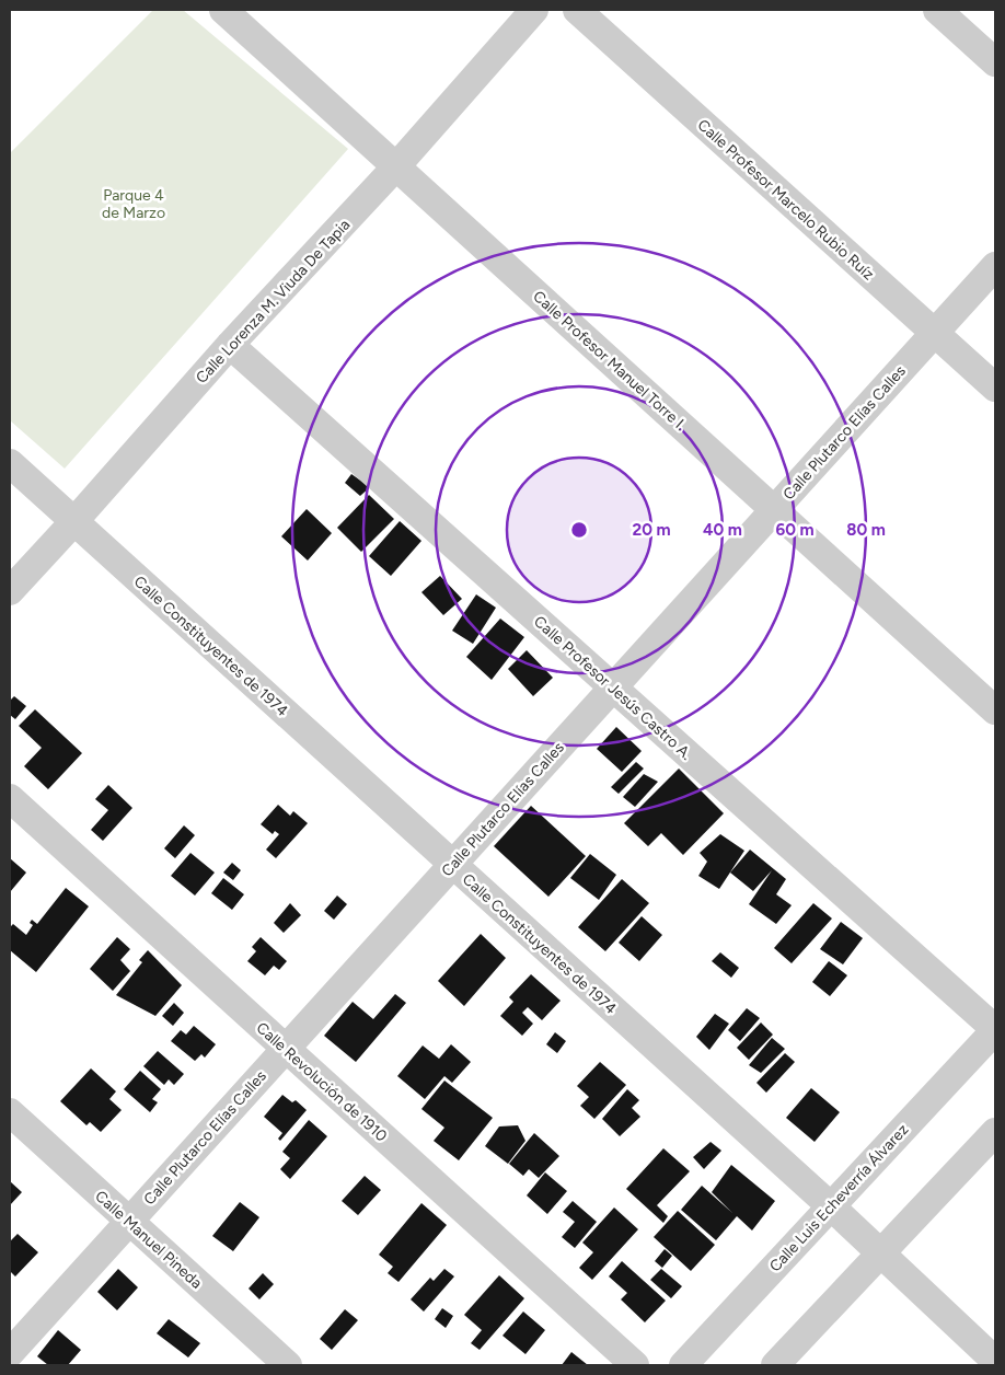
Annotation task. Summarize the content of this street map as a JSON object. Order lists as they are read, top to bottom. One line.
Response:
{"streets":{"street":["Calle Profesor Marcelo Rubio Ruíz","Calle Lorenza M. Viuda De Tapia","Calle Profesor Manuel Torre I.","Calle Plutarco Elías Calles","Calle Constituyentes de 1974","Calle Profesor Jesús Castro A.","Calle Revolución de 1910","Calle Luis Echeverría Álvarez","Calle Manuel Pineda"]},"crossings":[["Calle Profesor Marcelo Rubio Ruíz","Calle Plutarco Elías Calles"],["Calle Lorenza M. Viuda De Tapia","Calle Profesor Manuel Torre I."],["Calle Lorenza M. Viuda De Tapia","Calle Constituyentes de 1974"],["Calle Lorenza M. Viuda De Tapia","Calle Profesor Jesús Castro A."],["Calle Profesor Manuel Torre I.","Calle Plutarco Elías Calles"],["Calle Plutarco Elías Calles","Calle Constituyentes de 1974"],["Calle Plutarco Elías Calles","Calle Profesor Jesús Castro A."],["Calle Plutarco Elías Calles","Calle Revolución de 1910"],["Calle Plutarco Elías Calles","Calle Manuel Pineda"],["Calle Constituyentes de 1974","Calle Luis Echeverría Álvarez"],["Calle Profesor Jesús Castro A.","Calle Luis Echeverría Álvarez"]],"parks":["Parque 4 de Marzo"],"rings":["20 m","40 m","60 m","80 m"]}
